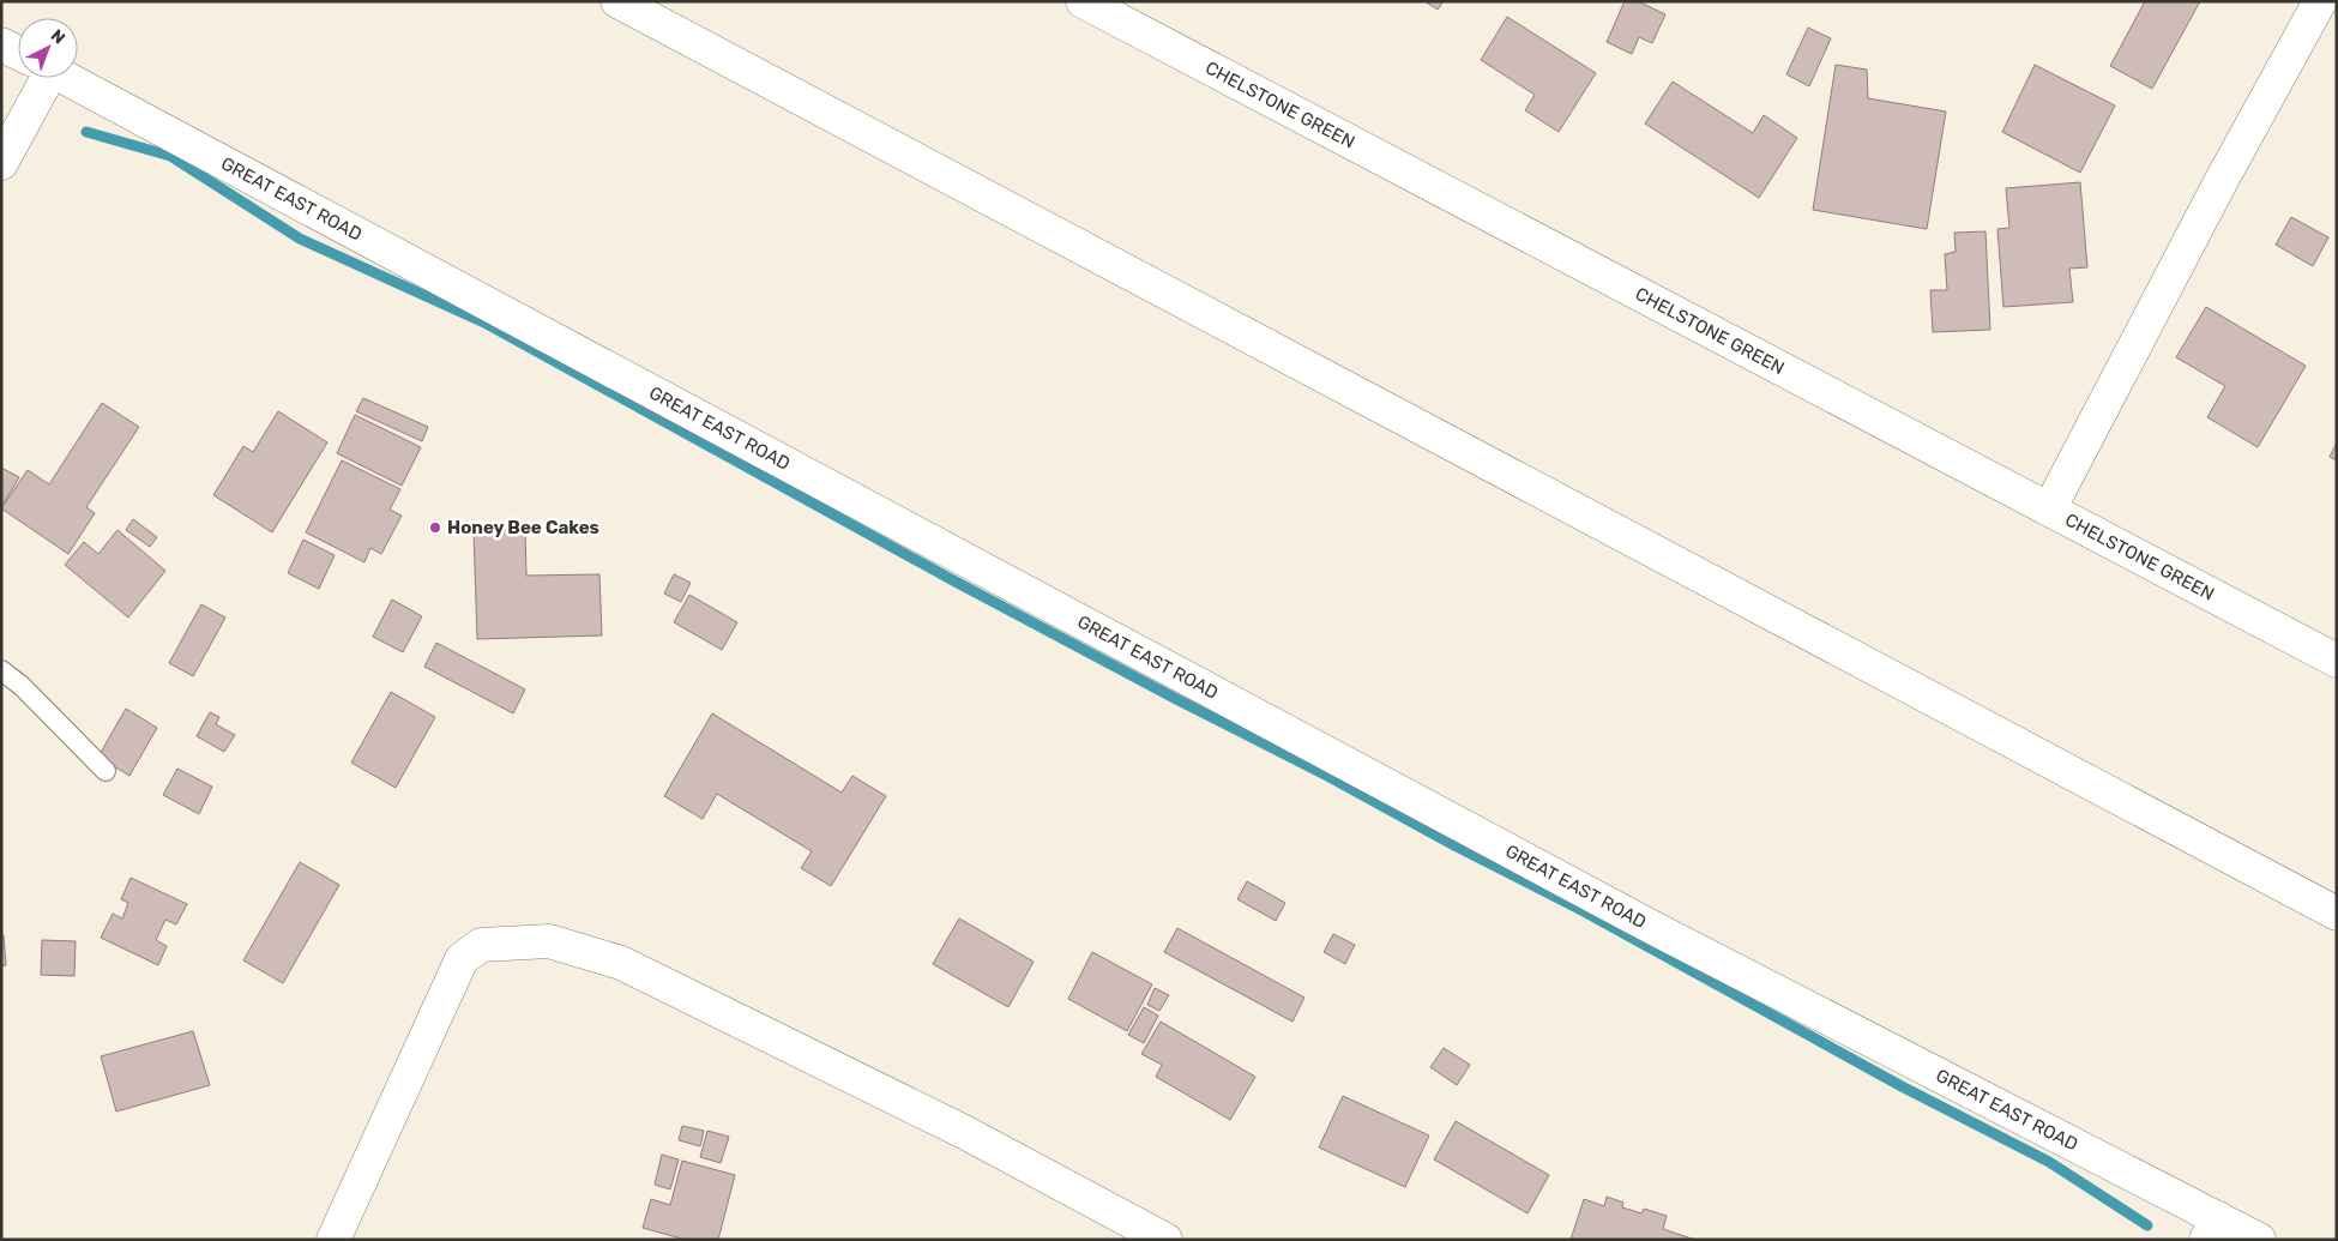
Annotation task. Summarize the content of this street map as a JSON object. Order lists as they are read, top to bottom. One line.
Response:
{"streets":{"main road":["CHELSTONE GREEN","GREAT EAST ROAD"]},"places":["Honey Bee Cakes"],"north":"top right"}
